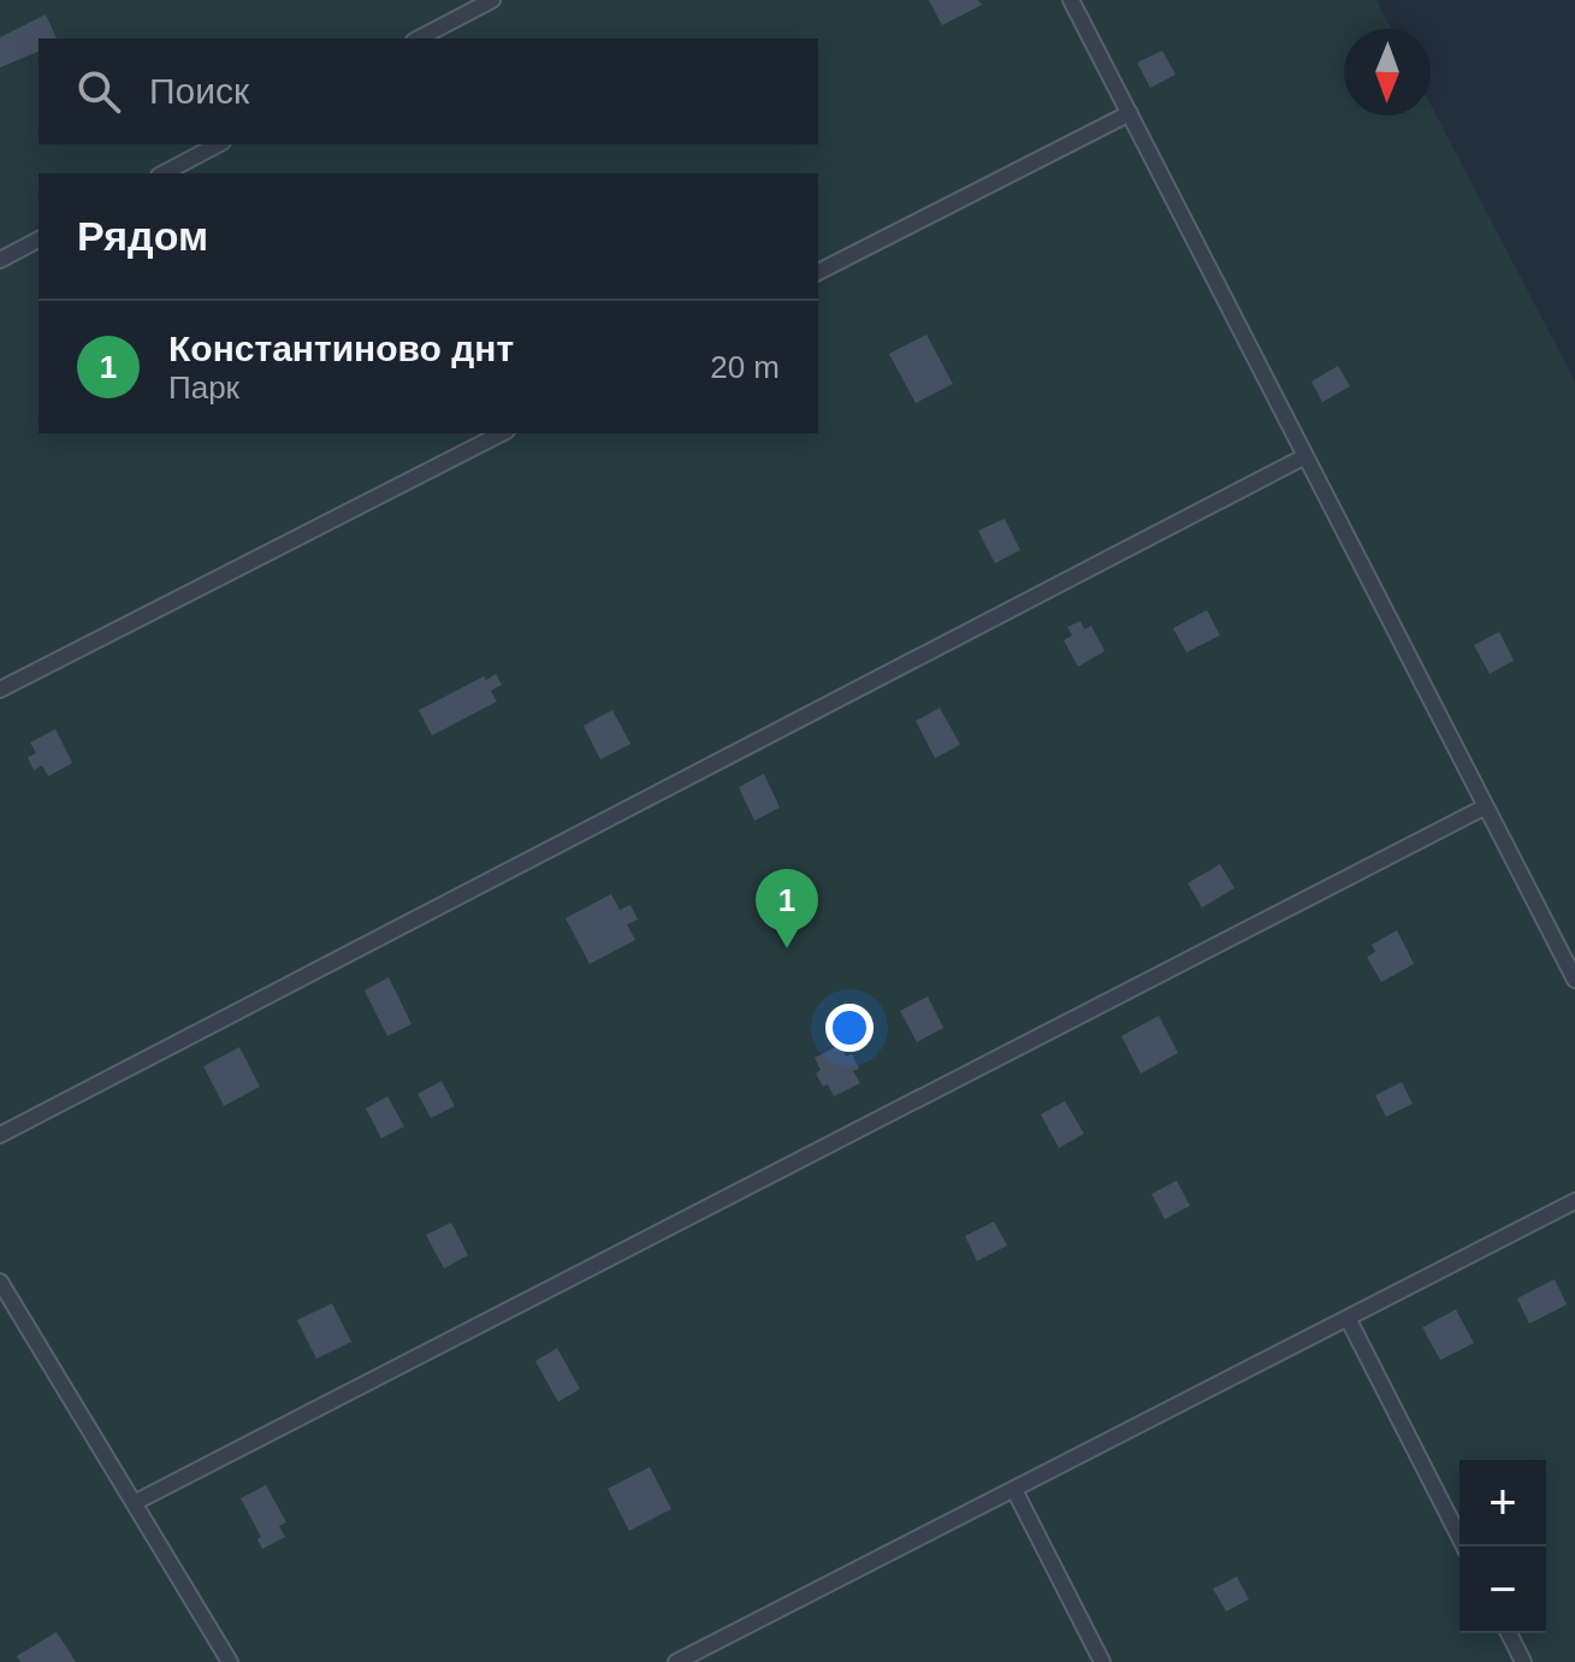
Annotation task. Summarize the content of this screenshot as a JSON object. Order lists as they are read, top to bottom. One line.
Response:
{"north":"bottom","page":{"search":"Поиск","heading":"Рядом","list":[{"mark":"1","name":"Константиново днт","note":"Парк","value":"20 m"}],"pins":"1","map_buttons":["+","−"]}}
